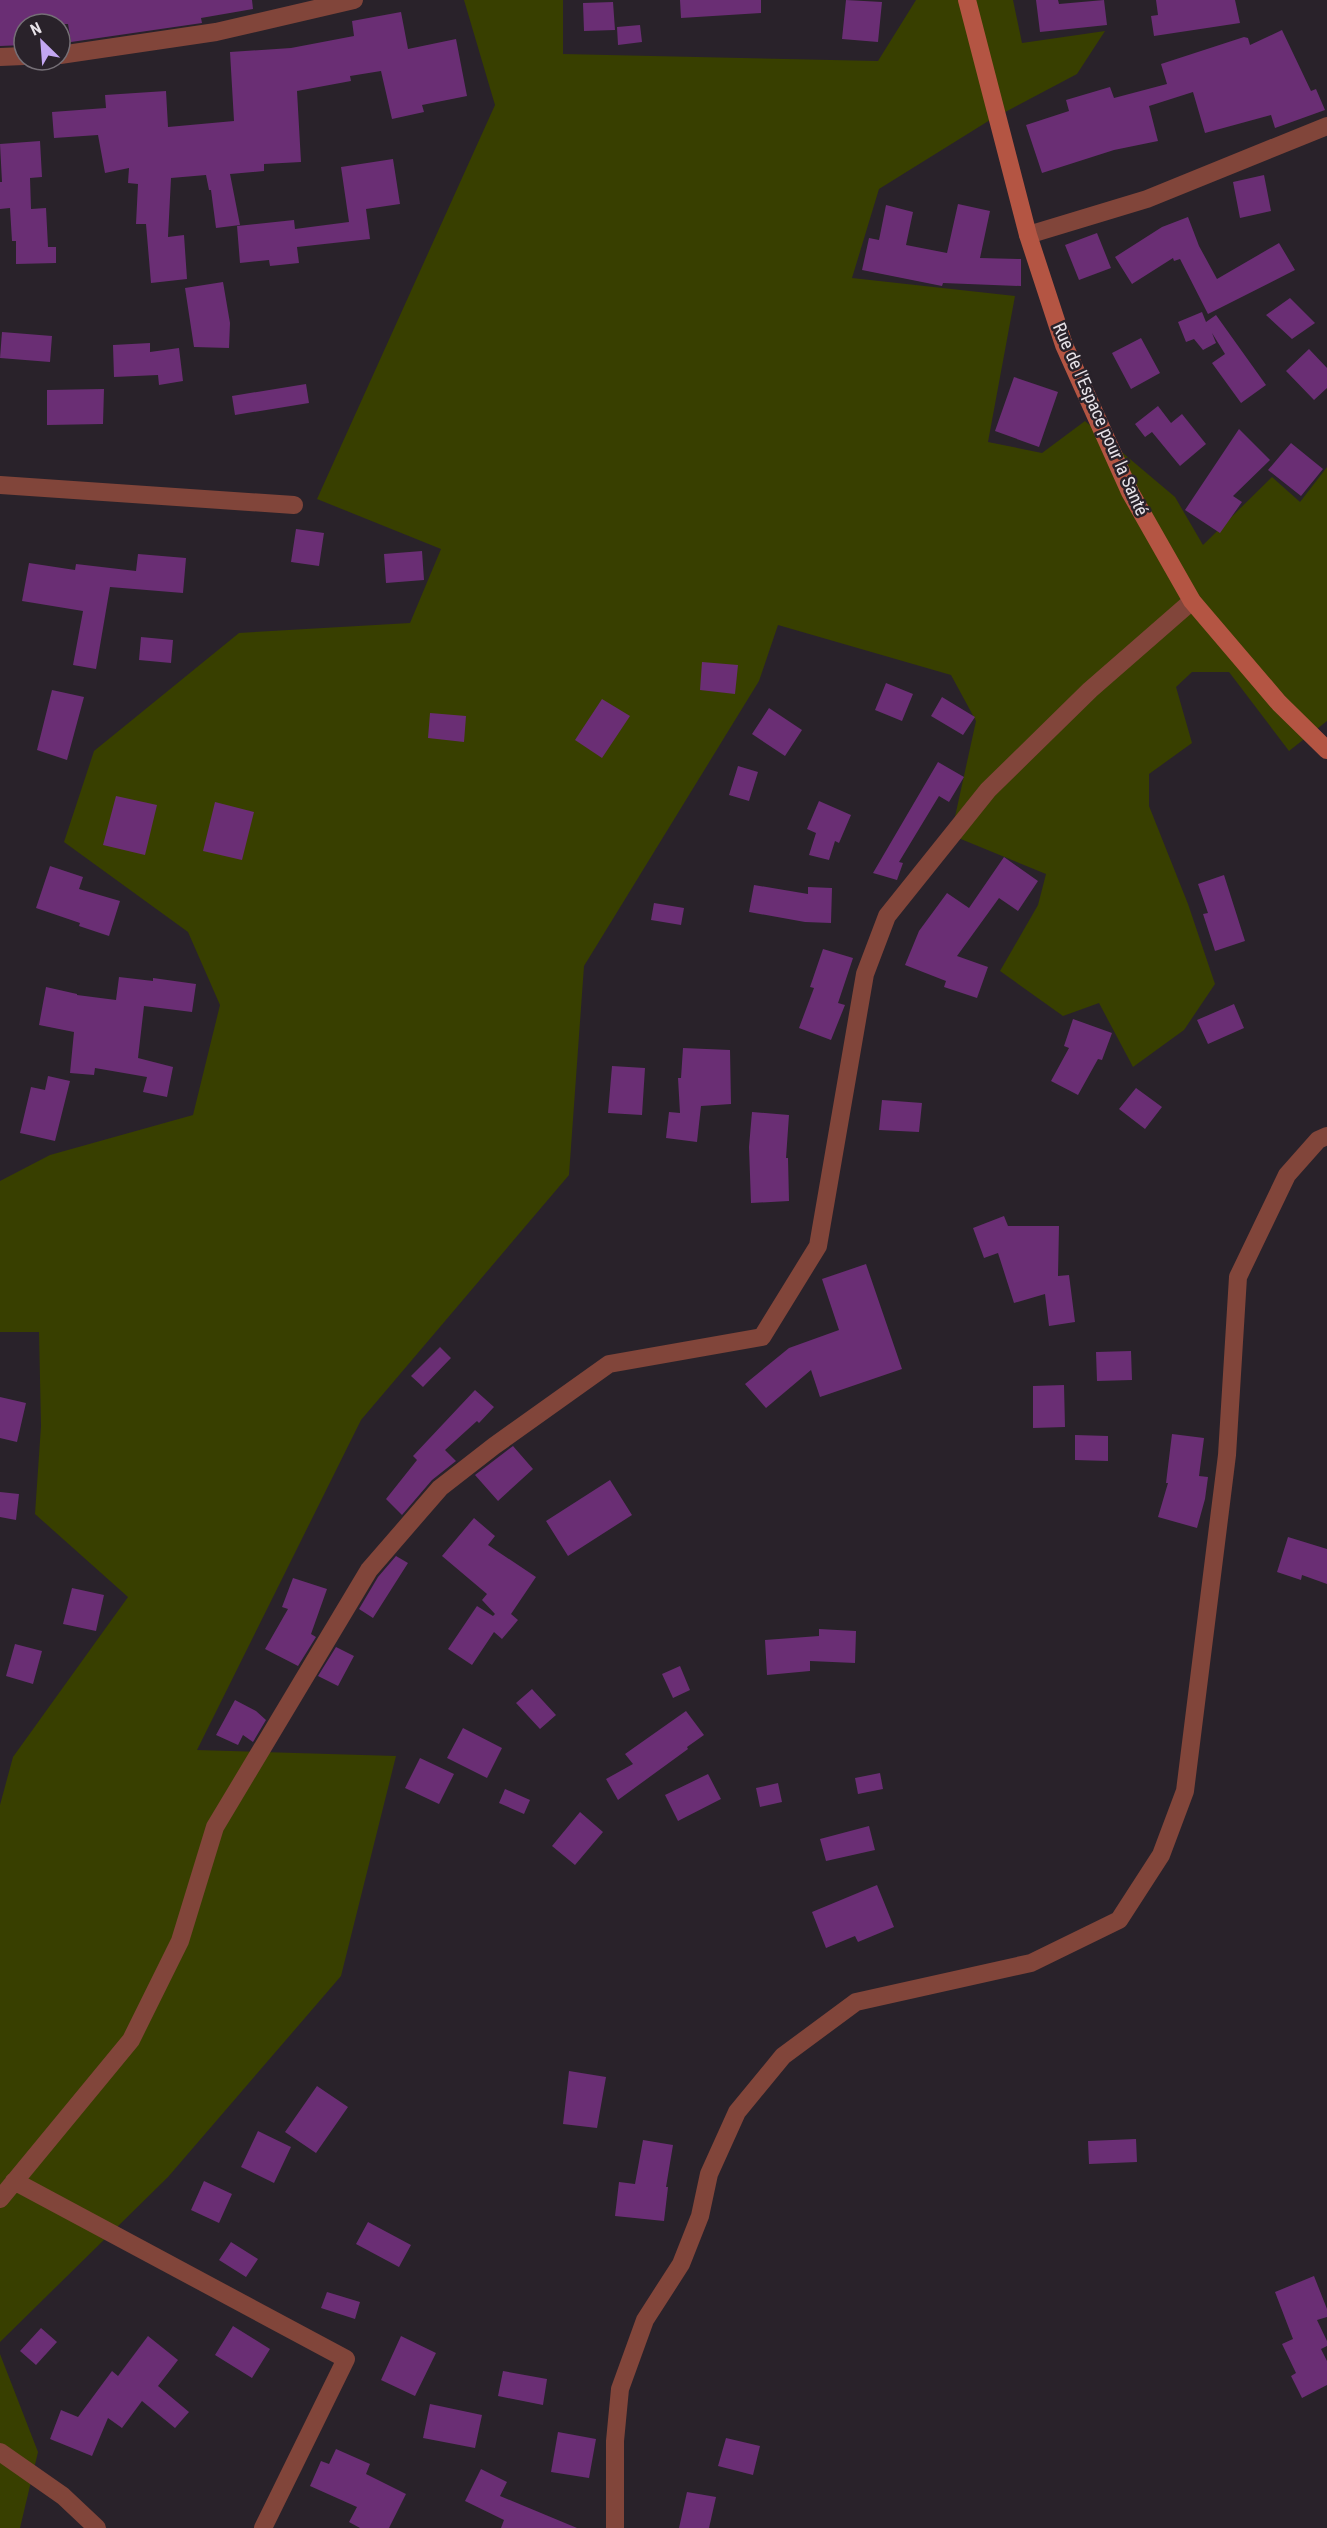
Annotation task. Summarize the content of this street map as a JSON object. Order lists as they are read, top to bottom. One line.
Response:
{"streets":{"street":["Rue de l'Espace pour la Santé"]},"north":"top left"}
